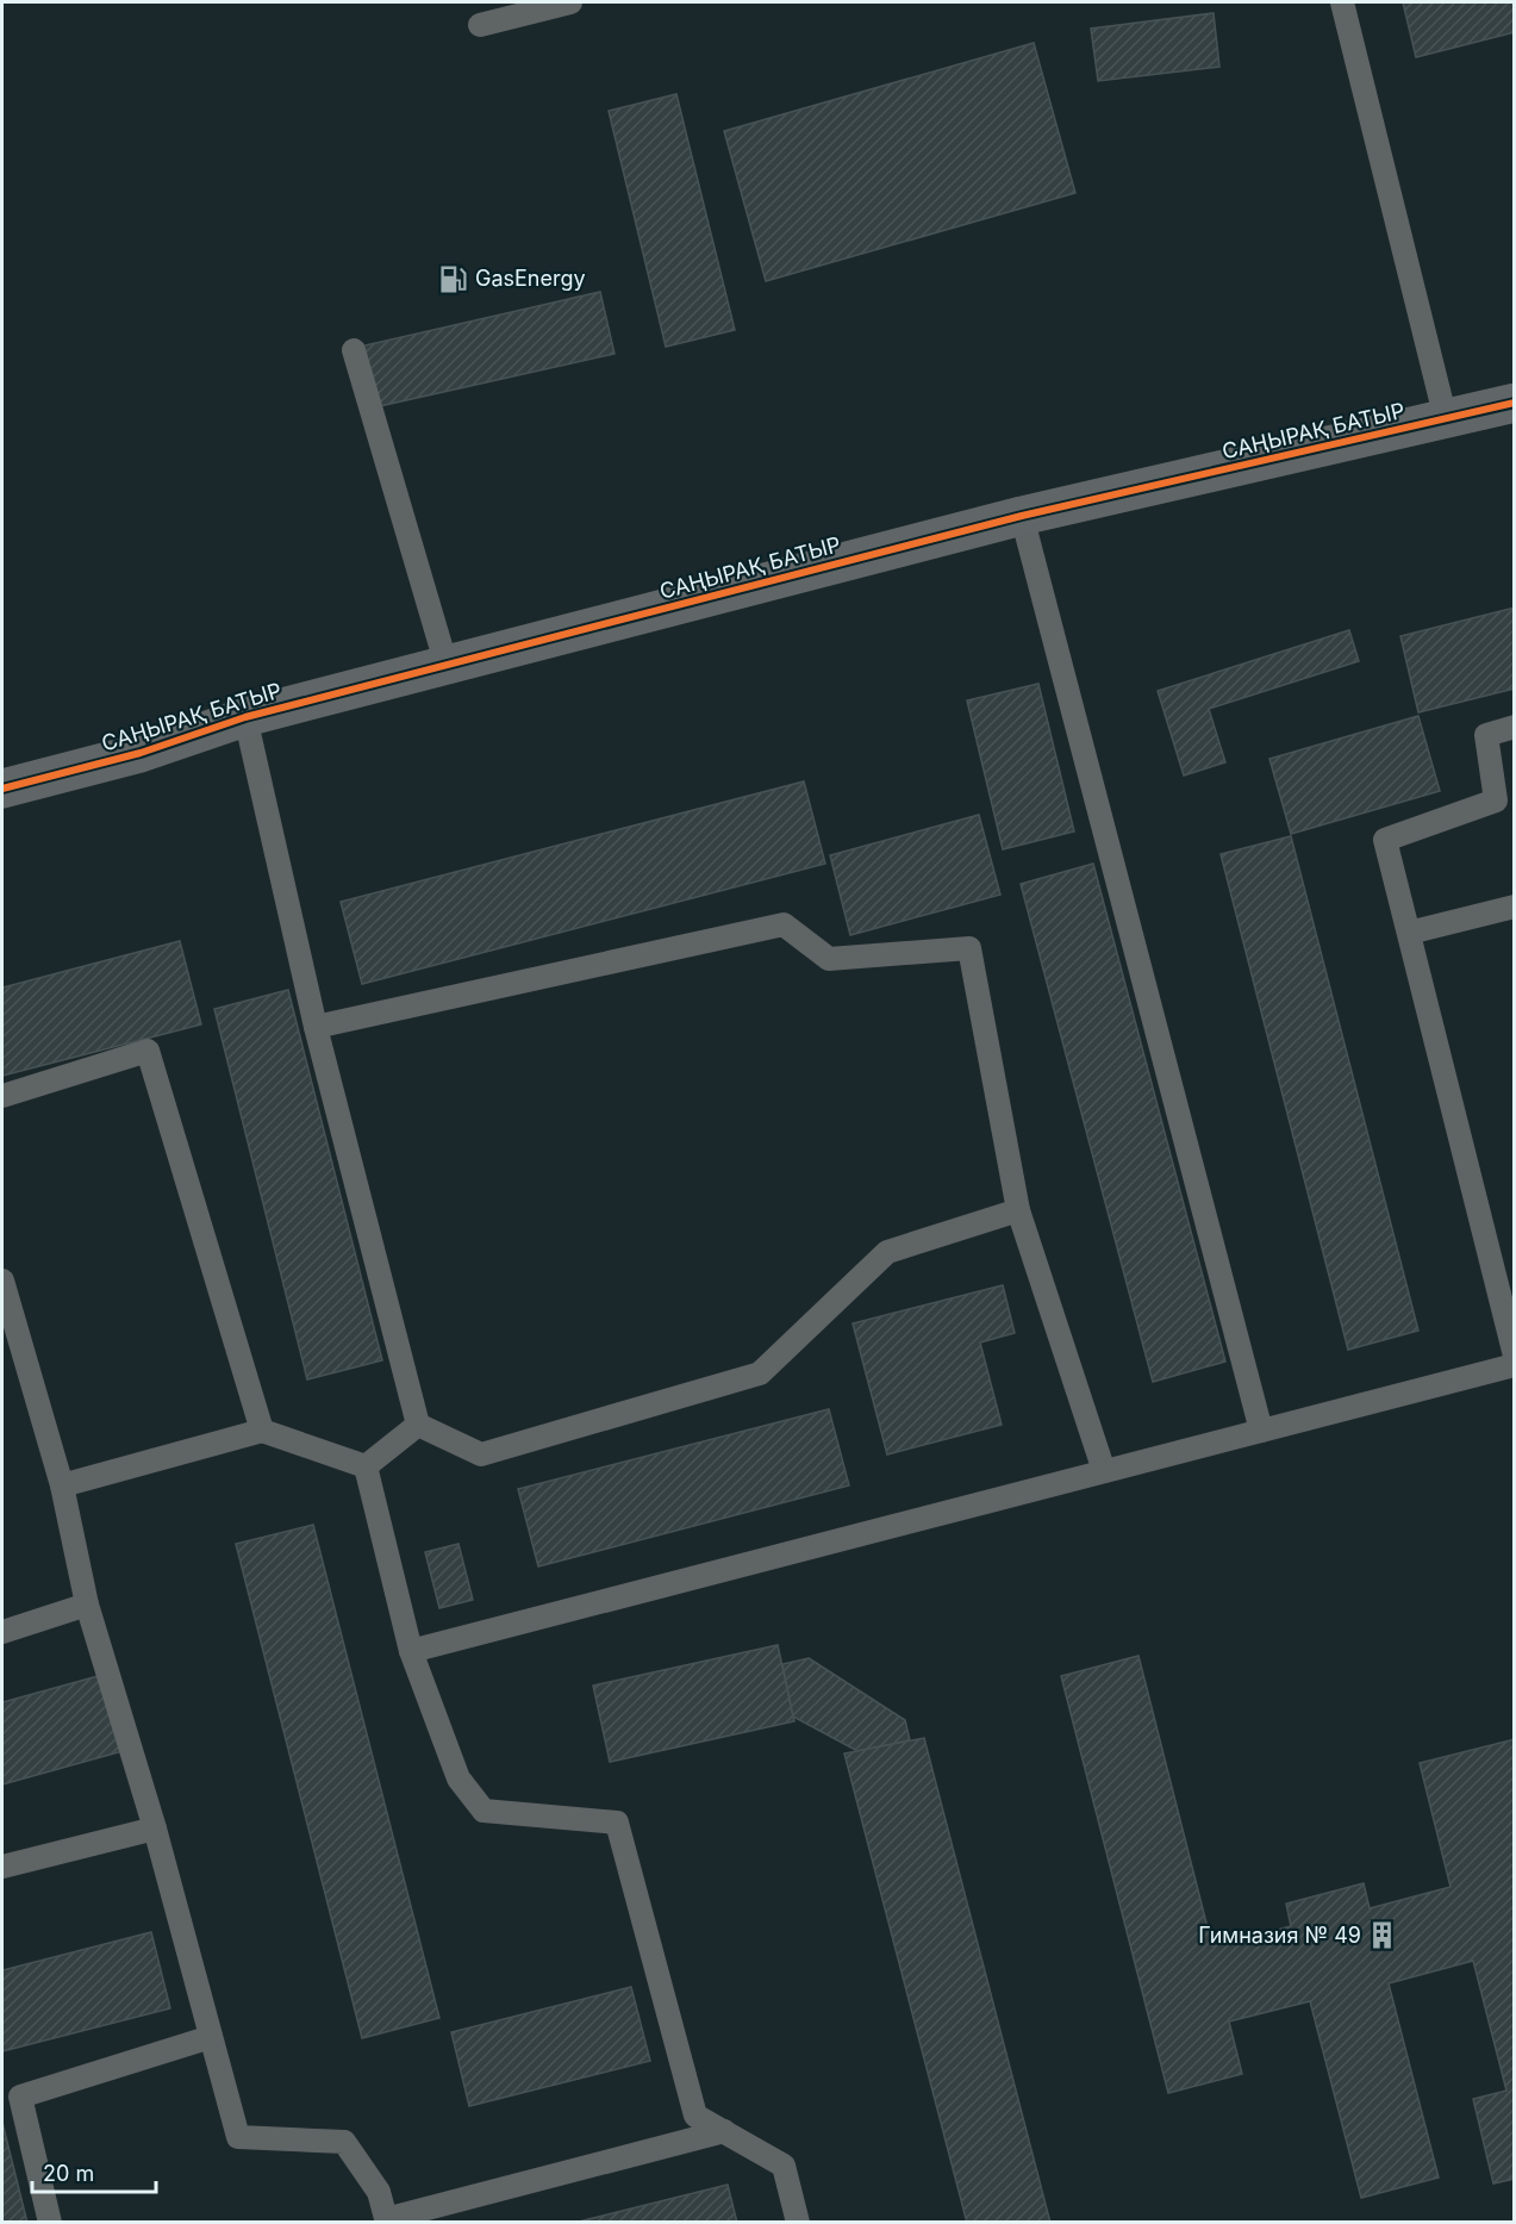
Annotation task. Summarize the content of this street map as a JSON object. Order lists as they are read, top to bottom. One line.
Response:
{"streets":{"street":["САҢЫРАҚ БАТЫР"]},"places":{"fuel station":["GasEnergy"],"building":["Гимназия № 49"]},"scale_bar":"20 m"}
